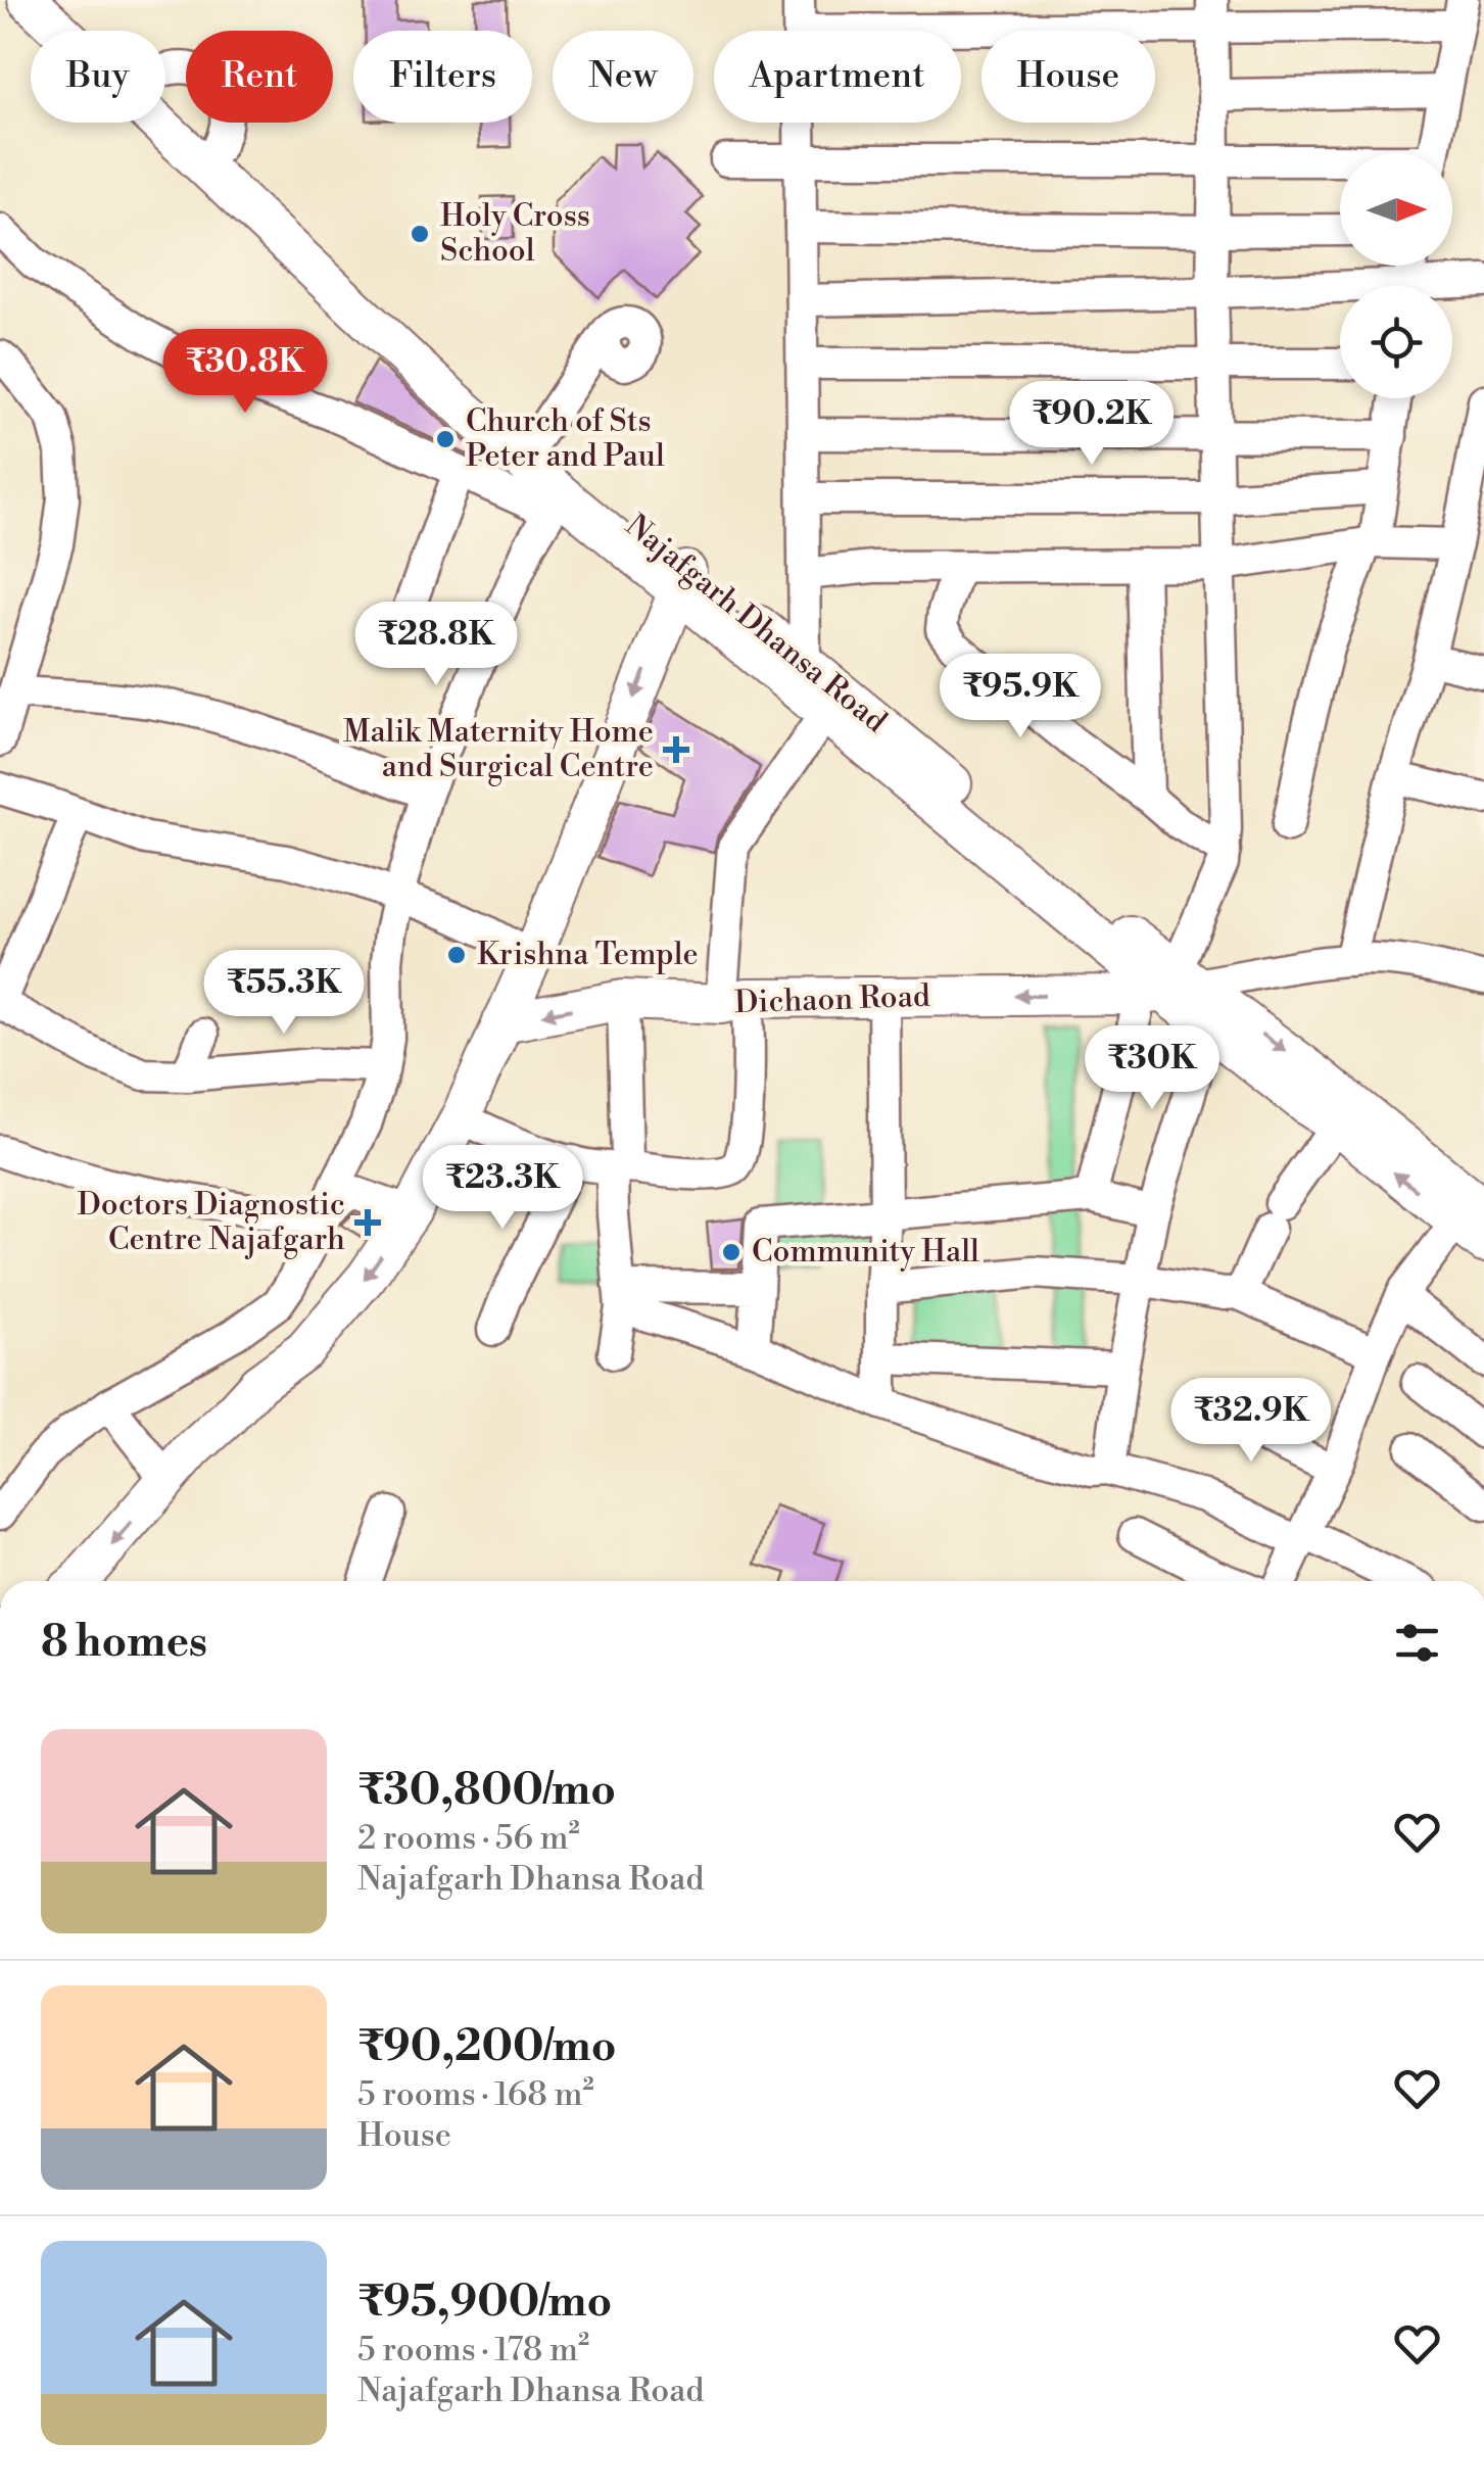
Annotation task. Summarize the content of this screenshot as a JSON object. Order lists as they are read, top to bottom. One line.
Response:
{"streets":{"main road":["Najafgarh Dhansa Road","Dichaon Road"]},"crossings":[["Najafgarh Dhansa Road","Dichaon Road"]],"places":{"other":["Holy Cross School","Church of Sts Peter and Paul","Krishna Temple","Community Hall"],"health":["Malik Maternity Home and Surgical Centre","Doctors Diagnostic Centre Najafgarh"]},"north":"right","page":{"chip":["Buy","Rent","Filters","New","Apartment","House"],"price":["₹30.8K","₹90.2K","₹28.8K","₹95.9K","₹55.3K","₹30K","₹23.3K","₹32.9K"],"heading":"8 homes","list":[{"name":"₹30,800/mo","note":"2 rooms · 56 m² · Najafgarh Dhansa Road"},{"name":"₹90,200/mo","note":"5 rooms · 168 m² · House"},{"name":"₹95,900/mo","note":"5 rooms · 178 m² · Najafgarh Dhansa Road"}]}}
